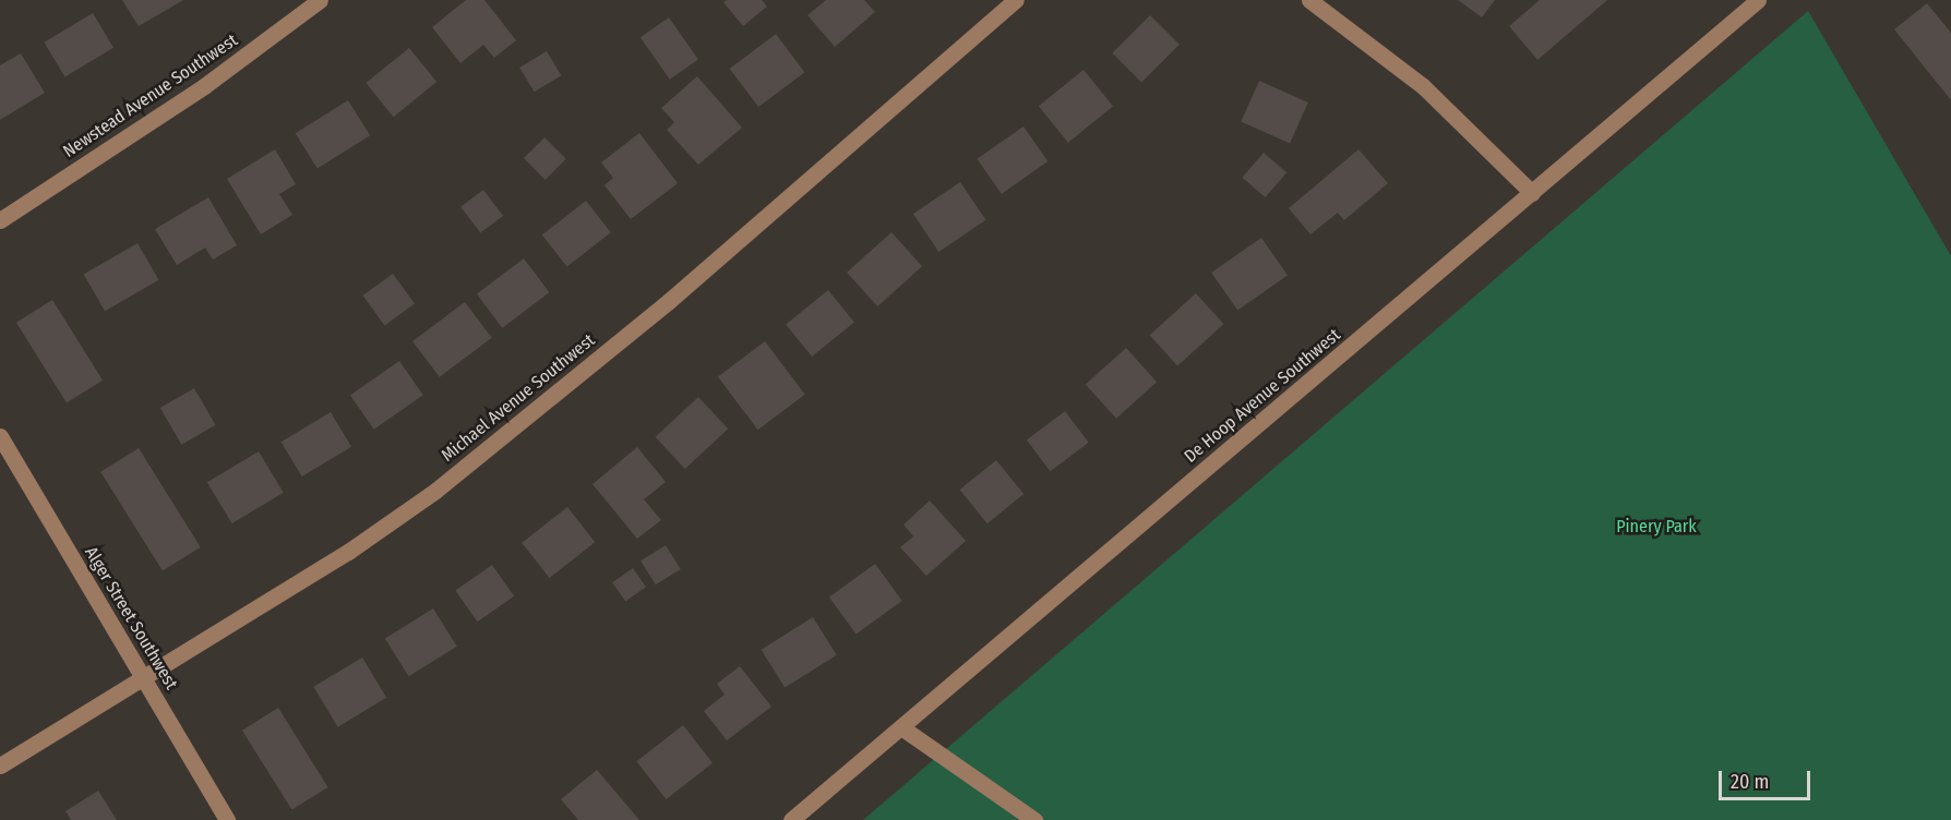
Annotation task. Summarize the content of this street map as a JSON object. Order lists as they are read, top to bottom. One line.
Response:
{"streets":{"street":["Newstead Avenue Southwest","De Hoop Avenue Southwest","Michael Avenue Southwest","Alger Street Southwest"]},"crossings":[["Michael Avenue Southwest","Alger Street Southwest"]],"parks":["Pinery Park"],"scale_bar":"20 m"}
